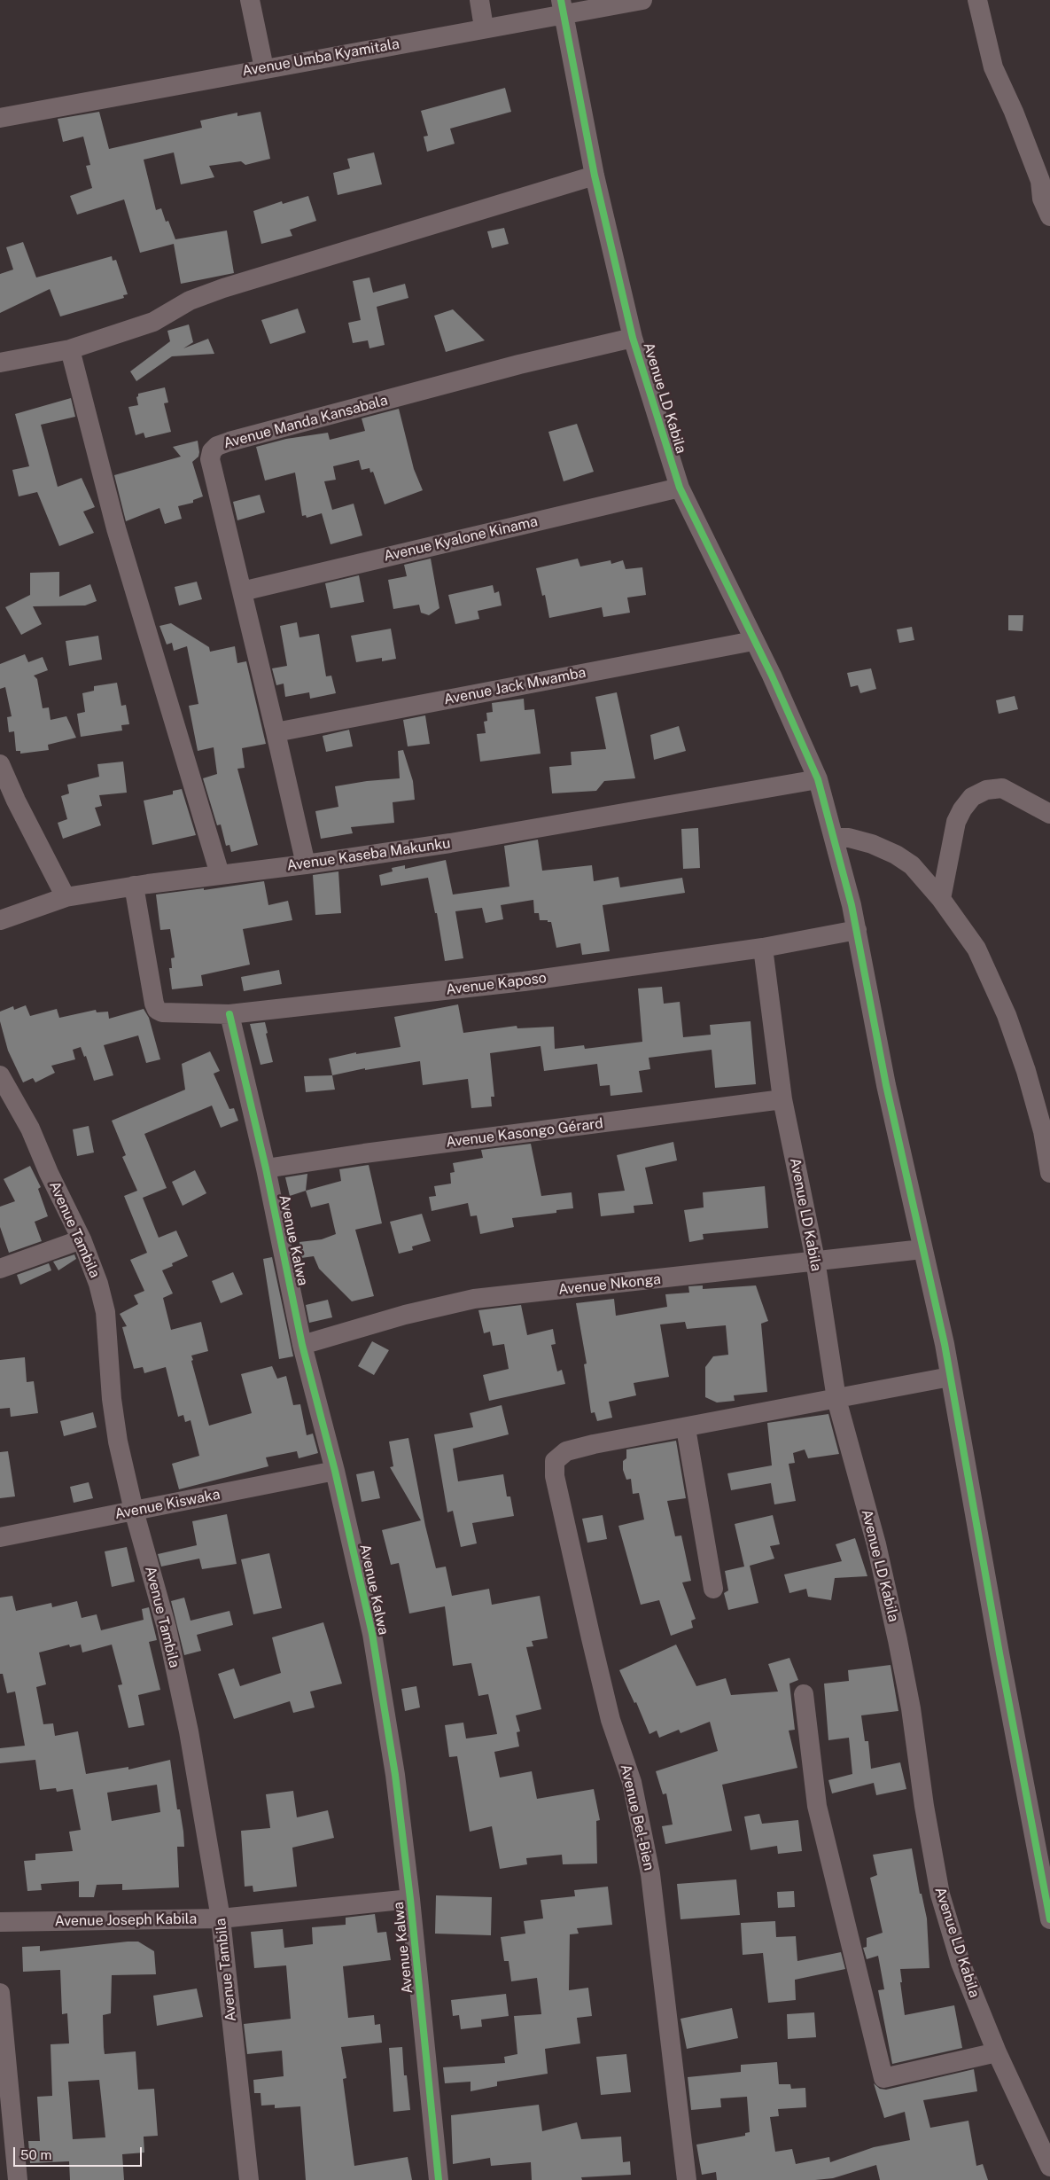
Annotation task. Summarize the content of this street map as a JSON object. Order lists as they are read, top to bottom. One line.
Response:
{"streets":{"street":["Avenue Umba Kyamitala","Avenue LD Kabila","Avenue Manda Kansabala","Avenue Kyalone Kinama","Avenue Jack Mwamba","Avenue Kaseba Makunku","Avenue Kaposo","Avenue Kasongo Gérard","Avenue Tambila","Avenue Kalwa","Avenue Nkonga","Avenue Kiswaka","Avenue Bel-Bien","Avenue Joseph Kabila"]},"crossings":[["Avenue Umba Kyamitala","Avenue LD Kabila"],["Avenue LD Kabila","Avenue Manda Kansabala"],["Avenue LD Kabila","Avenue Kyalone Kinama"],["Avenue LD Kabila","Avenue Jack Mwamba"],["Avenue LD Kabila","Avenue Kaseba Makunku"],["Avenue LD Kabila","Avenue Kaposo"],["Avenue LD Kabila","Avenue Kasongo Gérard"],["Avenue LD Kabila","Avenue Nkonga"],["Avenue Manda Kansabala","Avenue Kyalone Kinama"],["Avenue Manda Kansabala","Avenue Jack Mwamba"],["Avenue Manda Kansabala","Avenue Kaseba Makunku"],["Avenue Kaseba Makunku","Avenue Kaposo"],["Avenue Kaposo","Avenue Kalwa"],["Avenue Kasongo Gérard","Avenue Kalwa"],["Avenue Tambila","Avenue Kiswaka"],["Avenue Tambila","Avenue Joseph Kabila"],["Avenue Kalwa","Avenue Nkonga"],["Avenue Kalwa","Avenue Kiswaka"],["Avenue Kalwa","Avenue Joseph Kabila"]],"scale_bar":"50 m"}
